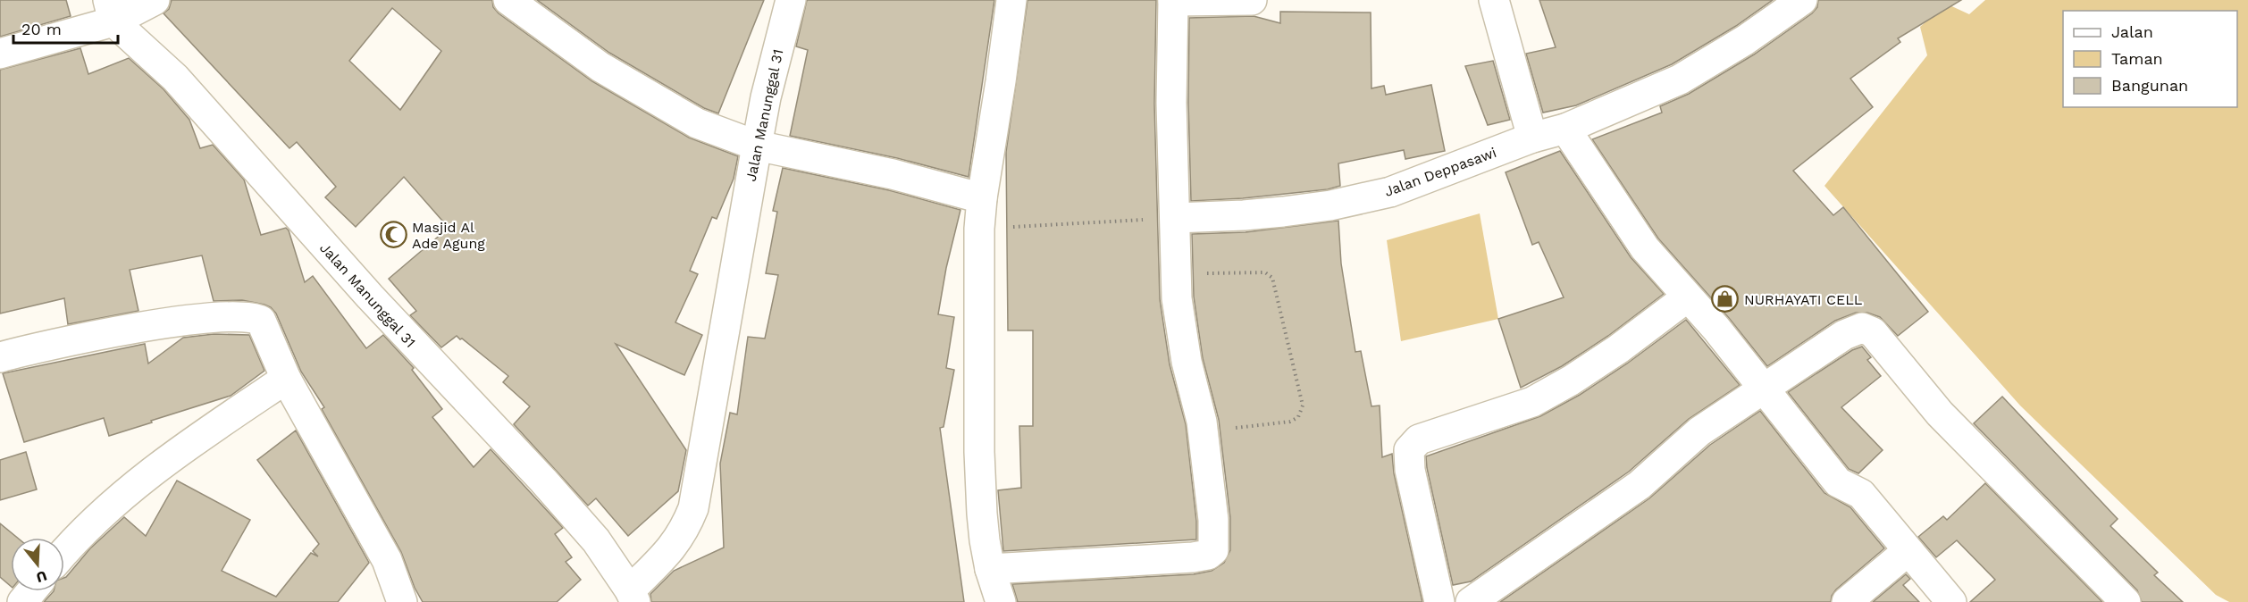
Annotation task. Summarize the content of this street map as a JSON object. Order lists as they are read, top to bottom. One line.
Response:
{"streets":{"street":["Jalan Manunggal 31","Jalan Deppasawi"]},"places":{"mosque":["Masjid Al Ade Agung"],"shop":["NURHAYATI CELL"]},"legend":["Jalan","Taman","Bangunan"],"scale_bar":"20 m","north":"bottom"}
